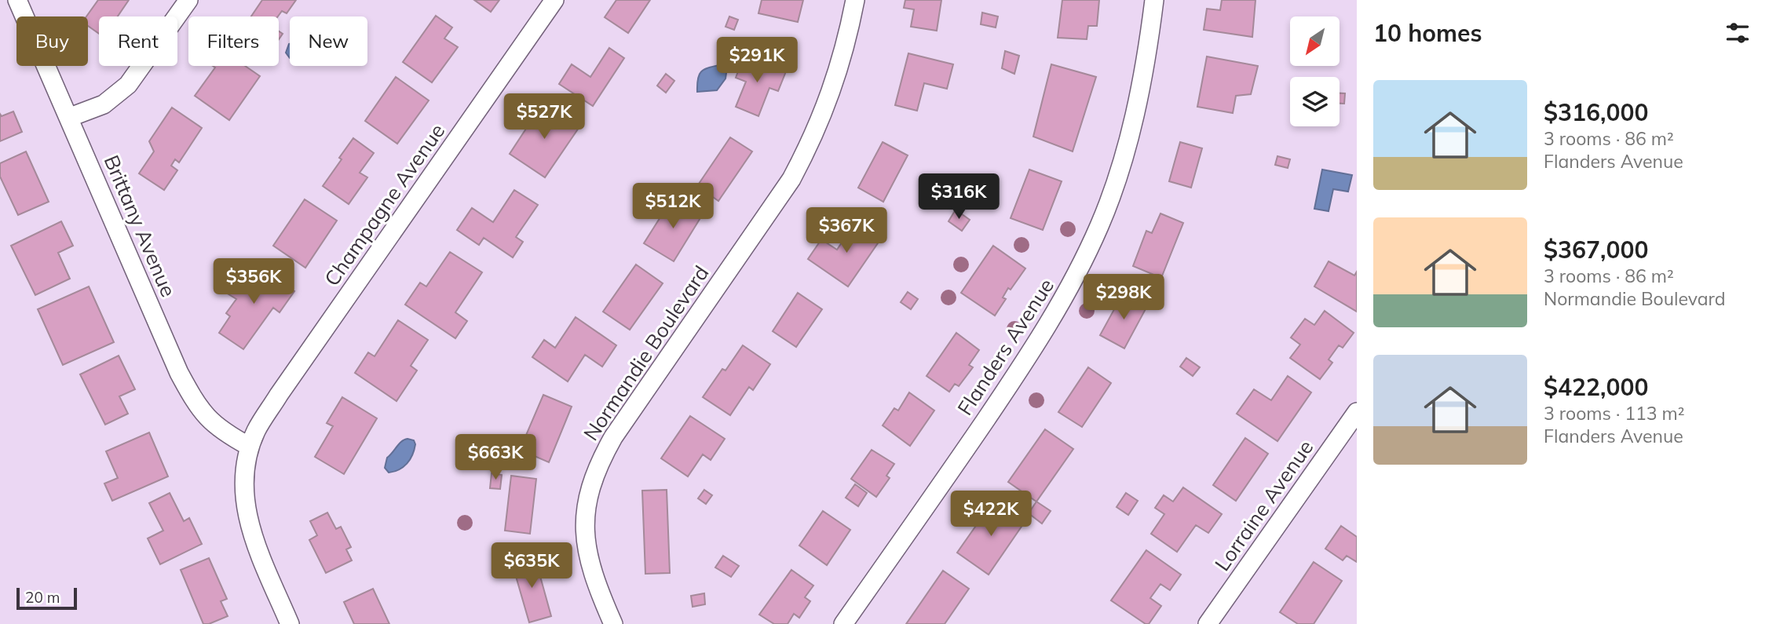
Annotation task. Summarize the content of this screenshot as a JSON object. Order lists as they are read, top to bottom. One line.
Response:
{"streets":{"street":["Champagne Avenue","Brittany Avenue","Flanders Avenue","Normandie Boulevard","Lorraine Avenue"]},"crossings":[["Champagne Avenue","Brittany Avenue"]],"scale_bar":"20 m","north":"bottom left","page":{"heading":"10 homes","chip":["Buy","Rent","Filters","New"],"price":["$291K","$527K","$316K","$512K","$367K","$356K","$298K","$663K","$422K","$635K"],"list":[{"name":"$316,000","note":"3 rooms · 86 m² · Flanders Avenue"},{"name":"$367,000","note":"3 rooms · 86 m² · Normandie Boulevard"},{"name":"$422,000","note":"3 rooms · 113 m² · Flanders Avenue"}],"scale":"20 m"}}
